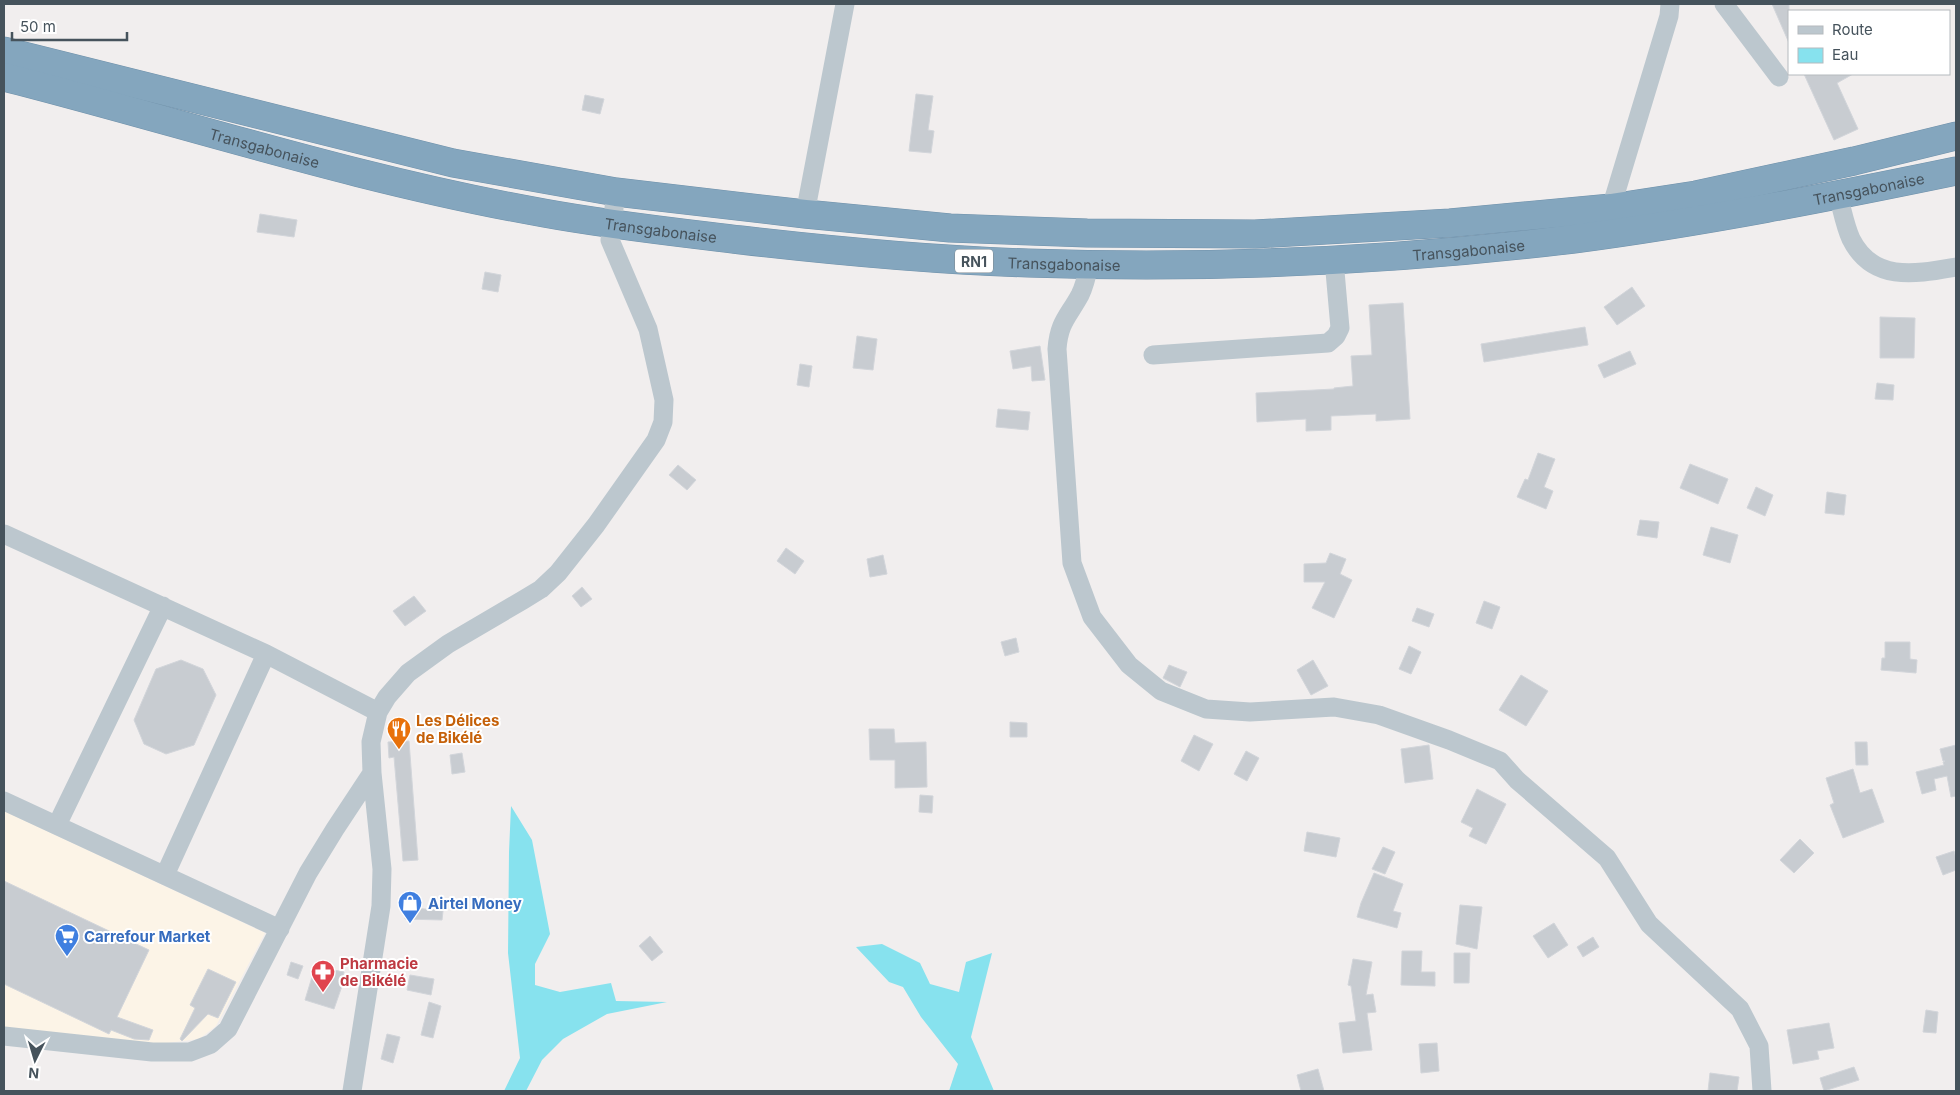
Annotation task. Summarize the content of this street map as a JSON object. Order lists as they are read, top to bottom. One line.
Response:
{"streets":{"highway":["Transgabonaise","RN1"]},"places":{"restaurant":["Les Délices de Bikélé"],"shop":["Airtel Money"],"supermarket":["Carrefour Market"],"pharmacy":["Pharmacie de Bikélé"]},"legend":["Route","Eau"],"scale_bar":"50 m","north":"bottom"}
